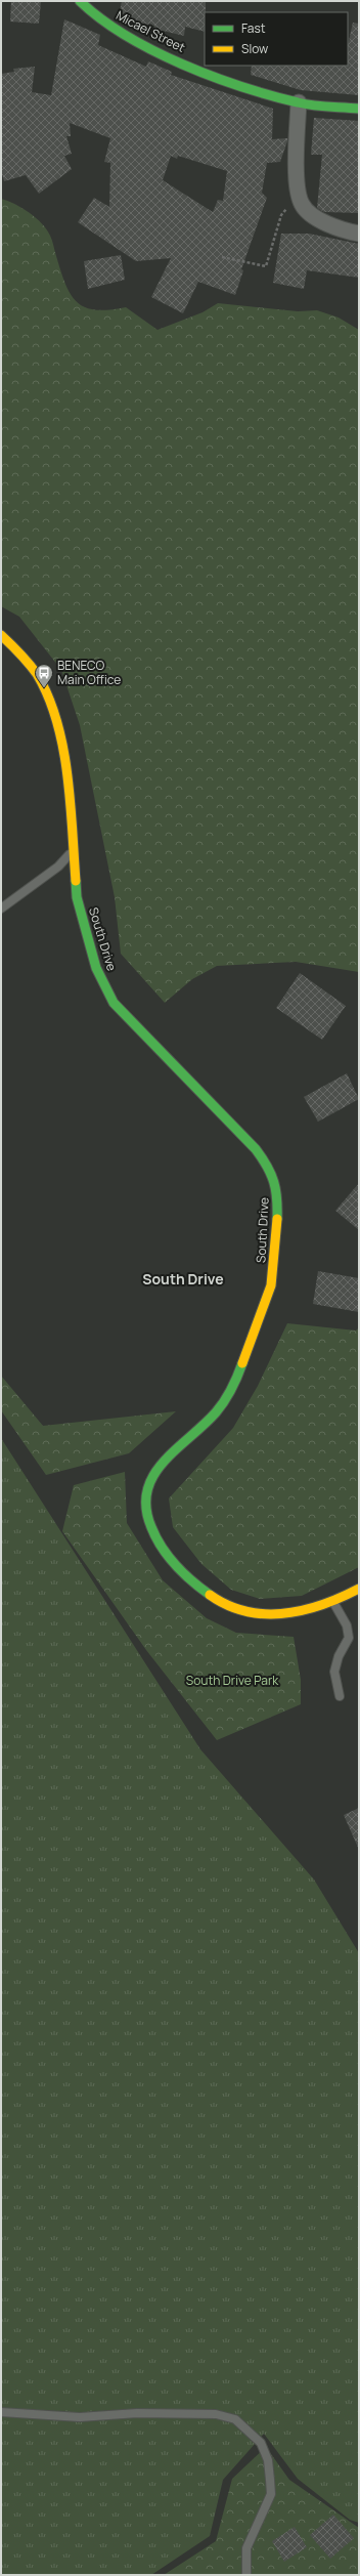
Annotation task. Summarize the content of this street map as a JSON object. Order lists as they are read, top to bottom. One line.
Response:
{"streets":{"main road":["Micael Street","South Drive"]},"districts":["South Drive"],"parks":["South Drive Park"],"places":{"bus stop":["BENECO Main Office"]},"legend":["Fast","Slow"]}
